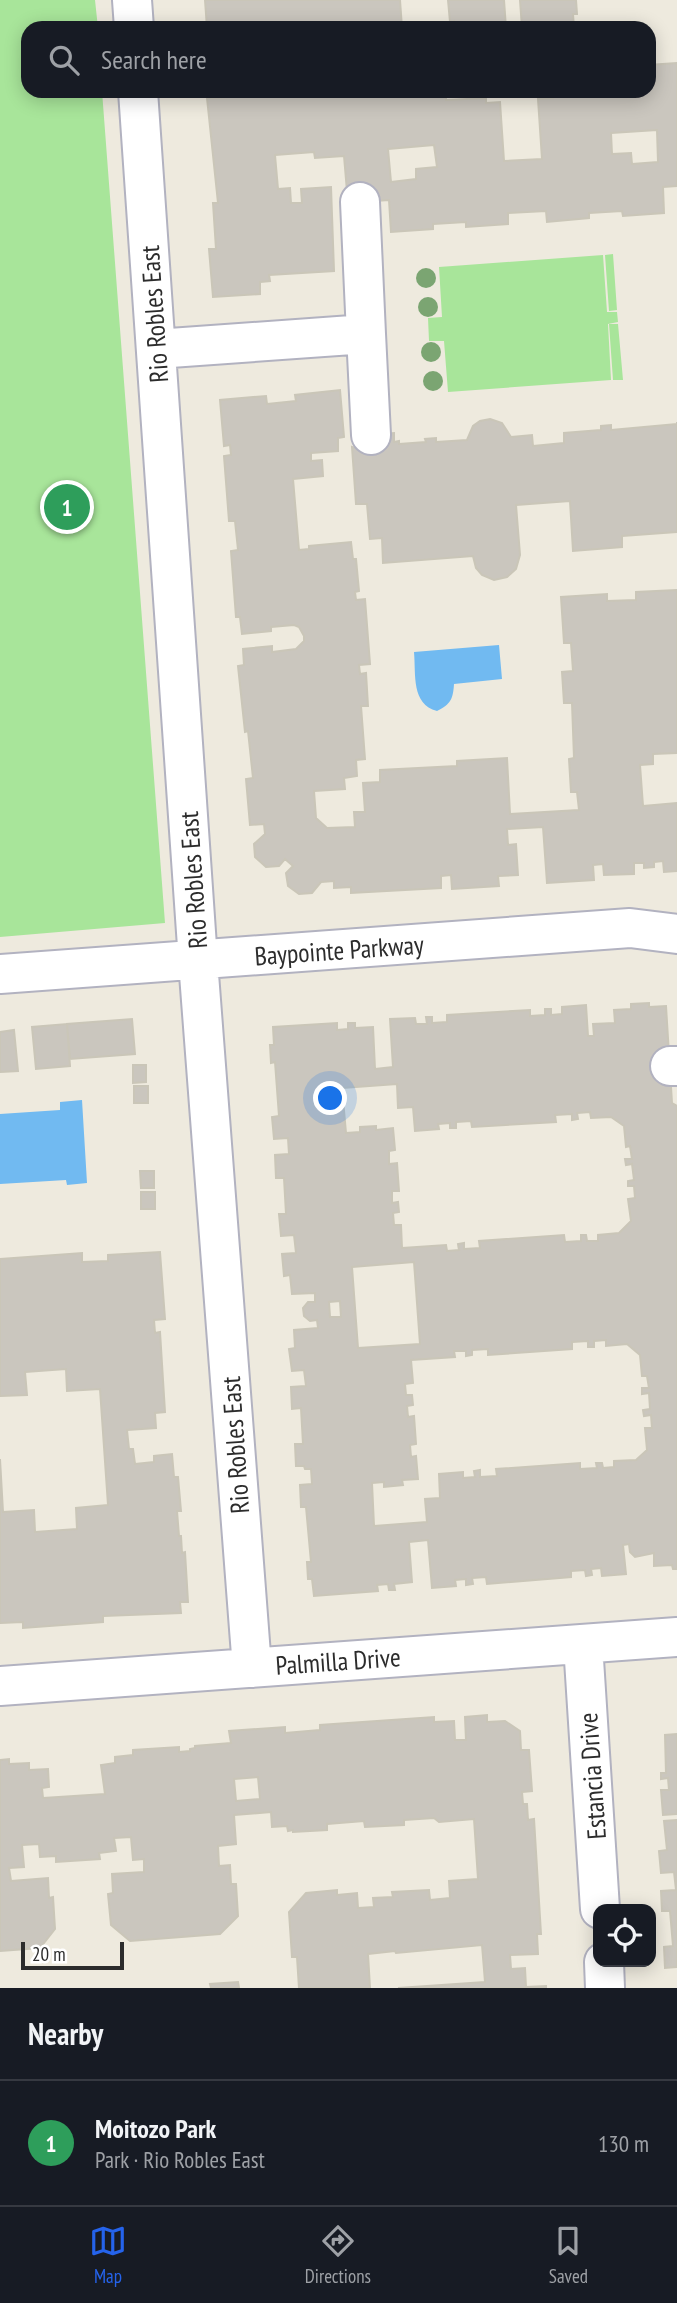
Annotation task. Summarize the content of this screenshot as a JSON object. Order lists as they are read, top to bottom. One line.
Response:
{"streets":{"street":["Rio Robles East","Baypointe Parkway","Palmilla Drive","Estancia Drive"]},"crossings":[["Rio Robles East","Baypointe Parkway"],["Rio Robles East","Palmilla Drive"],["Palmilla Drive","Estancia Drive"]],"scale_bar":"20 m","page":{"search":"Search here","pins":"1","scale":"20 m","heading":"Nearby","list":[{"mark":"1","name":"Moitozo Park","note":"Park · Rio Robles East","value":"130 m"}],"nav":["Map","Directions","Saved"]}}
